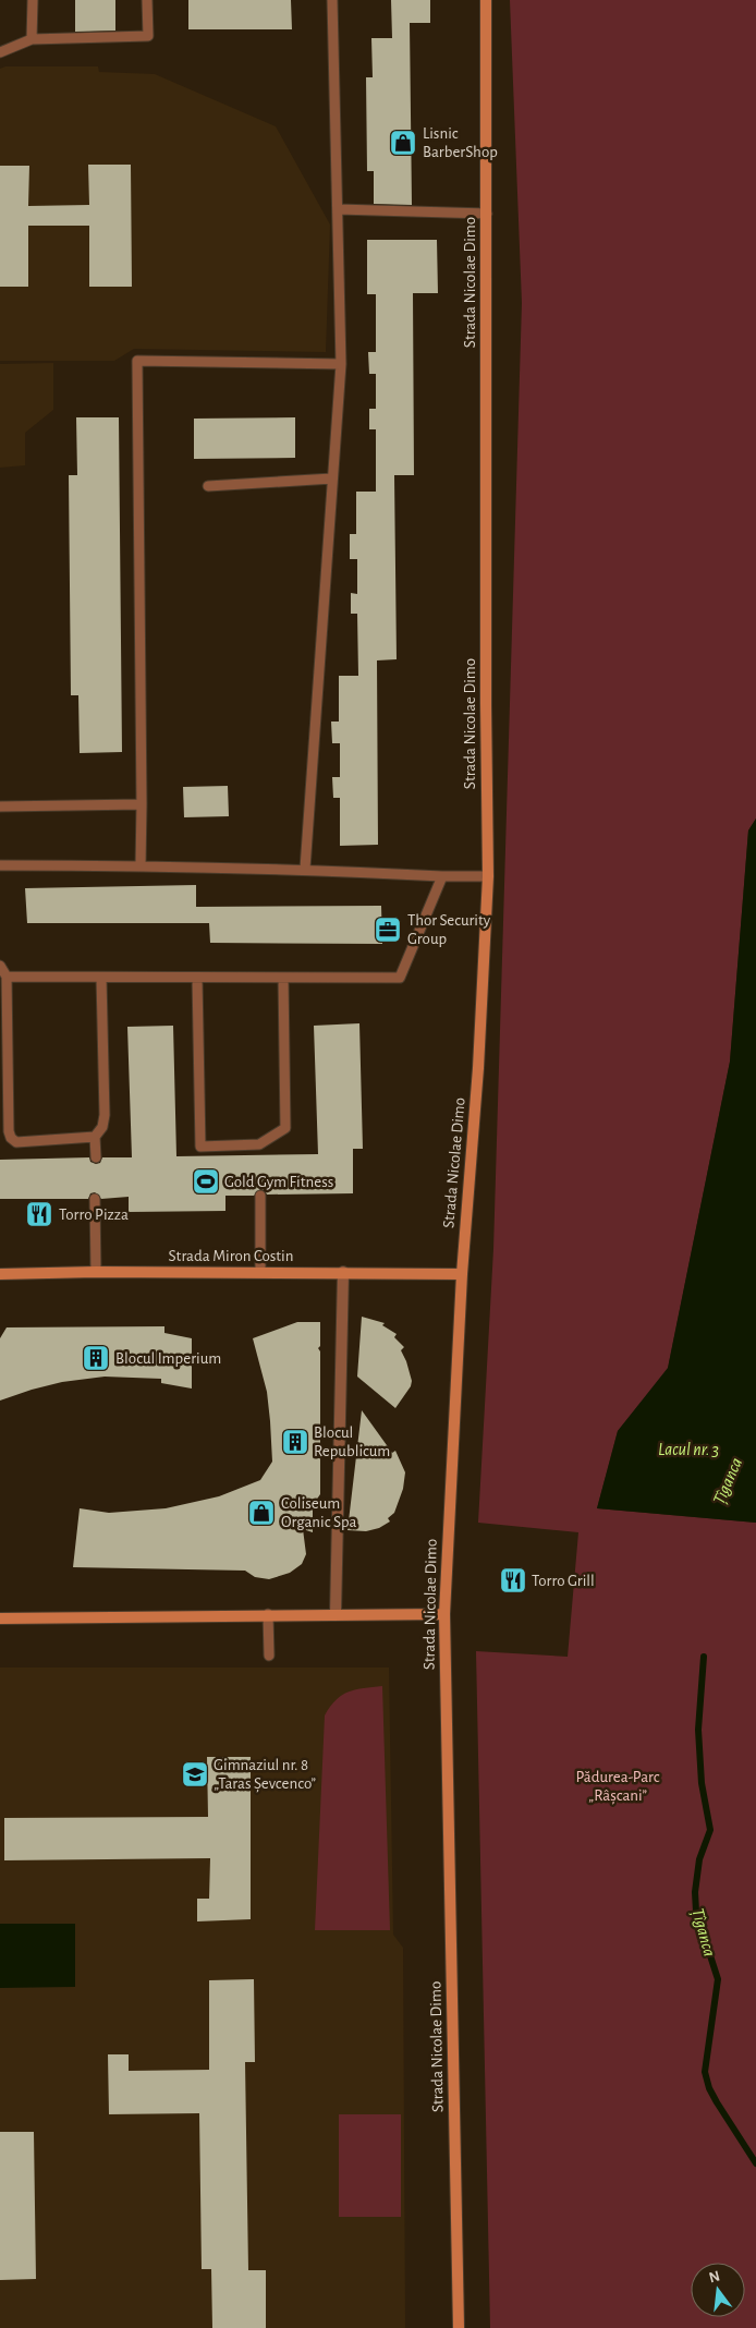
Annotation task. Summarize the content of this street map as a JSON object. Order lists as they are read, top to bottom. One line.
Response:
{"streets":{"main road":["Strada Nicolae Dimo","Strada Miron Costin"]},"crossings":[["Strada Nicolae Dimo","Strada Miron Costin"]],"water":["Lacul nr. 3","Țîganca"],"parks":["Pădurea-Parc „Râșcani”"],"places":{"shop":["Lisnic BarberShop","Coliseum Organic Spa"],"office":["Thor Security Group"],"sports":["Gold Gym Fitness"],"restaurant":["Torro Pizza","Torro Grill"],"building":["Blocul Imperium","Blocul Republicum"],"school or university":["Gimnaziul nr. 8 „Taras Șevcenco”"]},"north":"top"}
